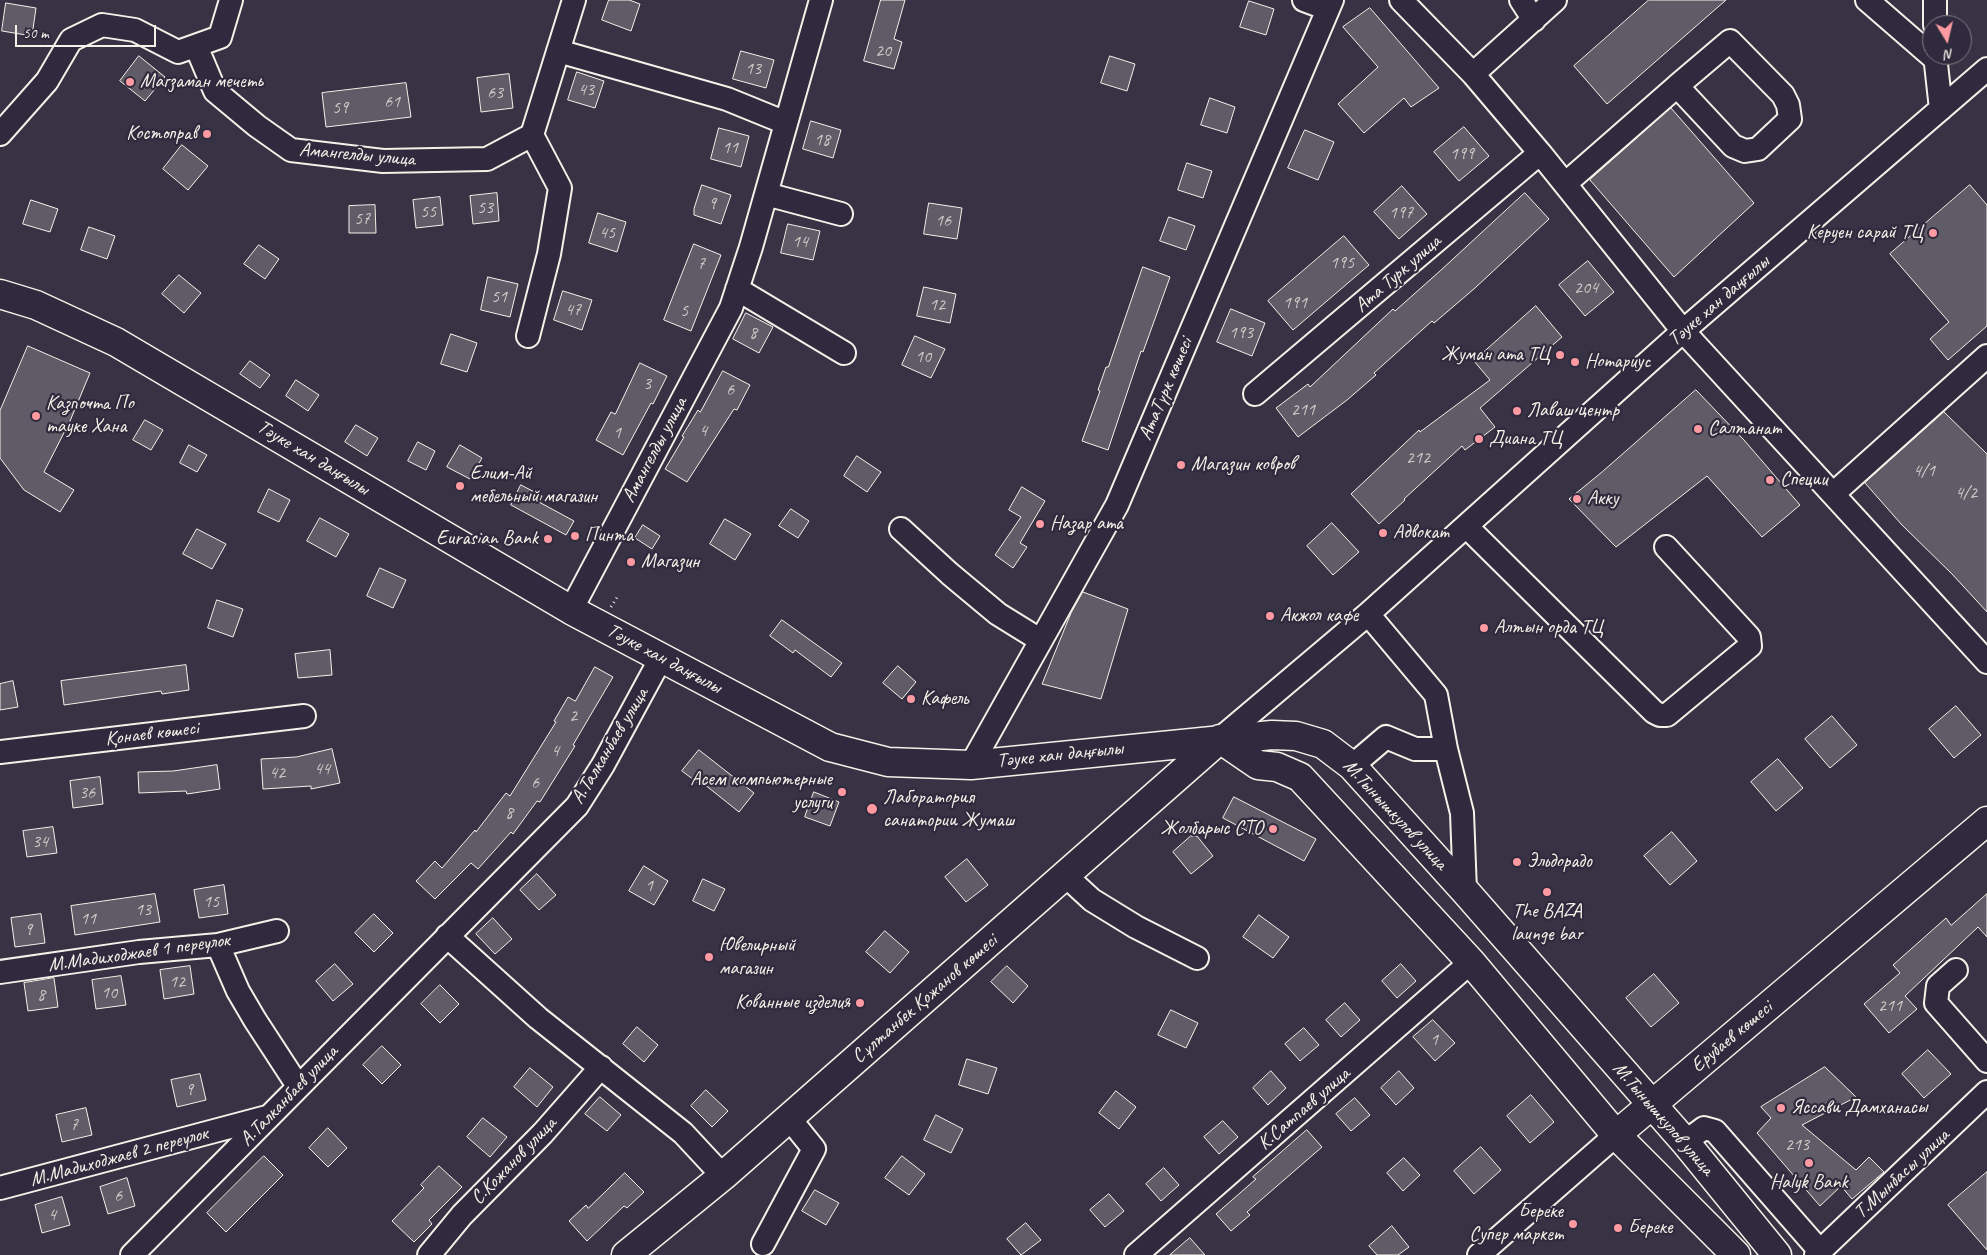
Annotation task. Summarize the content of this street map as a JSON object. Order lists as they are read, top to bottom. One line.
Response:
{"streets":{"main road":["Тәуке хан даңғылы","М.Тынышкулов улица","Сұлтанбек Қожанов көшесі","Ерубаев көшесі"],"street":["Амангелды улица","Ата Турк улица","АтаТүрк көшесі","Қонаев көшесі","А.Талканбаев улица","М.Мадиходжаев 1 переулок","К.Сатпаев улица","М.Мадиходжаев 2 переулок","С.Кожанов улица","Т.Мынбасы улица"]},"crossings":[["Амангелды улица","Тәуке хан даңғылы"],["Тәуке хан даңғылы","АтаТүрк көшесі"],["Тәуке хан даңғылы","А.Талканбаев улица"],["Тәуке хан даңғылы","М.Тынышкулов улица"],["Тәуке хан даңғылы","Сұлтанбек Қожанов көшесі"],["А.Талканбаев улица","М.Мадиходжаев 2 переулок"],["М.Тынышкулов улица","Сұлтанбек Қожанов көшесі"],["М.Тынышкулов улица","Ерубаев көшесі"],["М.Тынышкулов улица","К.Сатпаев улица"]],"places":["Магзаман мечеть","Костоправ","Керуен сарай ТЦ","Жуман ата ТЦ","Нотариус","Лаваш центр","Казпочта По тауке Хана","Салтанат","Диана ТЦ","Магазин ковров","Специи","Елим-Ай мебельный магазин","Акку","Назар ата","Адвокат","Пинта","Eurasian Bank","Магазин","Акжол кафе","Алтын орда ТЦ","Кафель","Асем компьютерные услуги","Лаборатория санатории Жумаш","Жолбарыс СТО","Эльдорадо","The BAZA launge bar","Ювелирный магазин","Кованные изделия","Яссави Дамханасы","Halyk Bank","Береке Супер маркет","Береке"],"house_numbers":["20","13","43","63","61","59","18","11","199","9","53","55","197","57","16","45","14","195","7","204","51","191","12","47","5","8","193","10","3","6","211","4","1","212","4/1","4/2","2","4","44","42","6","36","8","34","1","15","13","11","9","12","10","8","211","1","9","7","213","6","4"],"scale_bar":"50 m","north":"bottom"}
